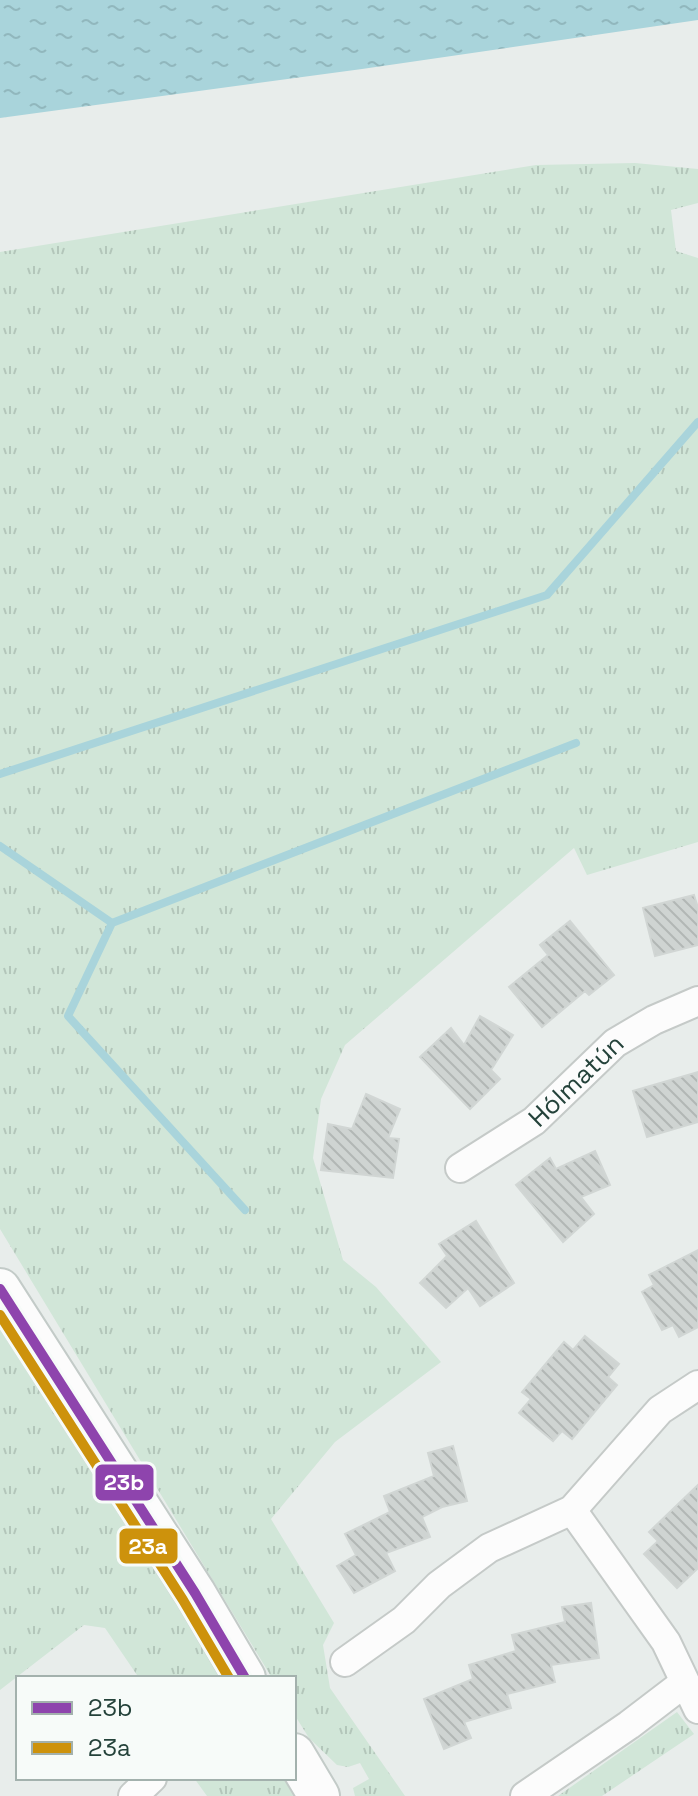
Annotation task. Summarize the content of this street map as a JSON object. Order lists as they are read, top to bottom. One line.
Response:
{"streets":{"street":["Hólmatún"]},"lines":["transit line 23b","transit line 23a"],"legend":["23b","23a"]}
